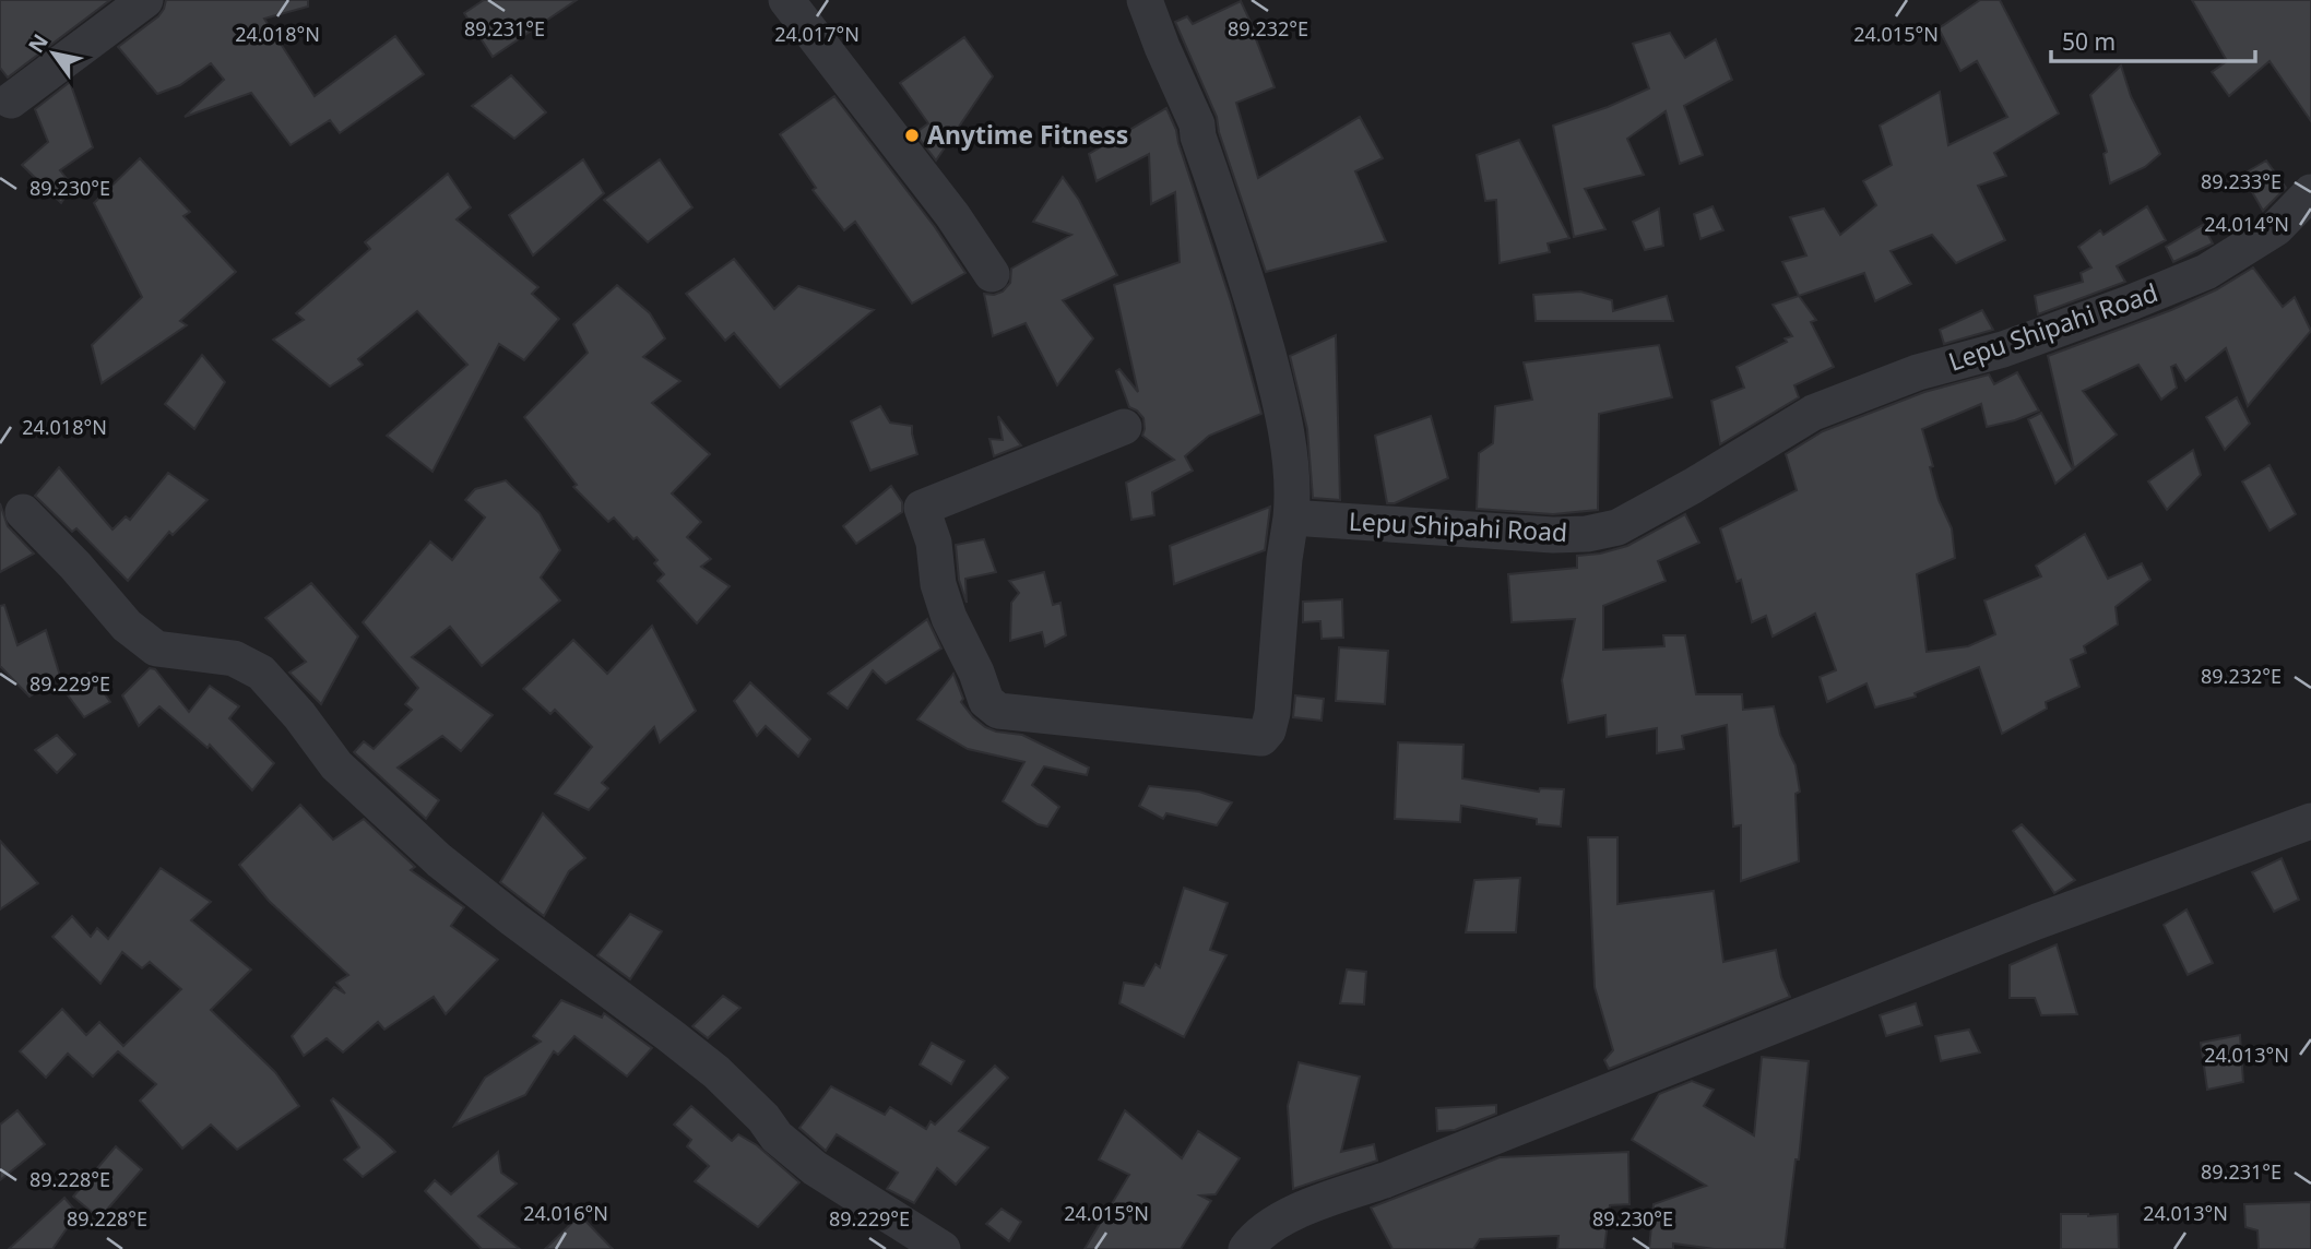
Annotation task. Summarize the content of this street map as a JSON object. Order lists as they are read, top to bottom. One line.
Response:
{"streets":{"street":["Lepu Shipahi Road"]},"places":["Anytime Fitness"],"scale_bar":"50 m","north":"top left","coordinates":["89.231°E","89.232°E","24.018°N","24.017°N","24.015°N","89.233°E","89.230°E","24.014°N","89.229°E","24.013°N","89.228°E","24.016°N"]}
